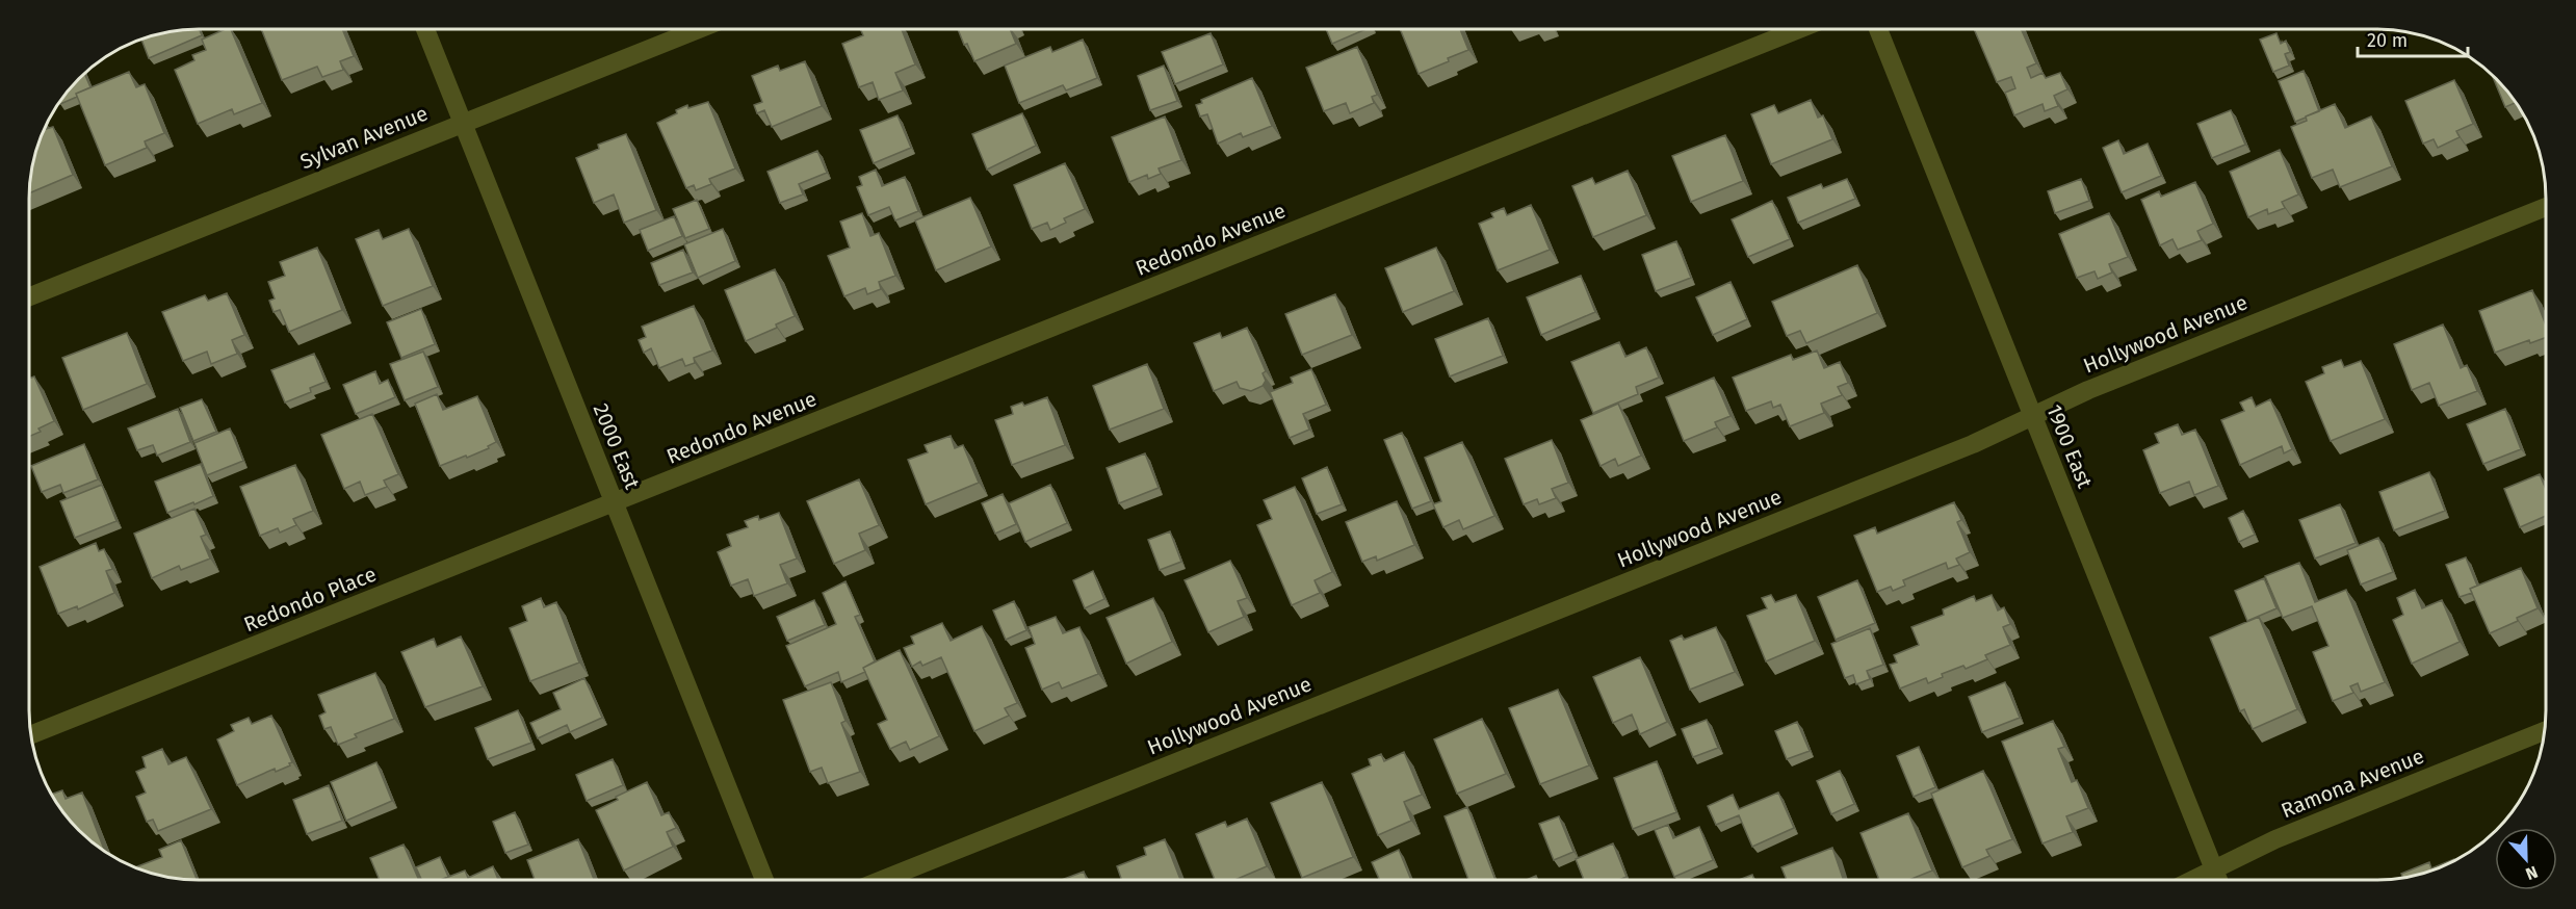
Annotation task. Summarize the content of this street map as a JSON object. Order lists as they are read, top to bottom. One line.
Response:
{"streets":{"street":["Sylvan Avenue","Redondo Avenue","Hollywood Avenue","2000 East","1900 East","Redondo Place","Ramona Avenue"]},"crossings":[["Sylvan Avenue","2000 East"],["Redondo Avenue","2000 East"],["Redondo Avenue","Redondo Place"],["Hollywood Avenue","1900 East"],["2000 East","Redondo Place"],["1900 East","Ramona Avenue"]],"scale_bar":"20 m","north":"bottom"}
